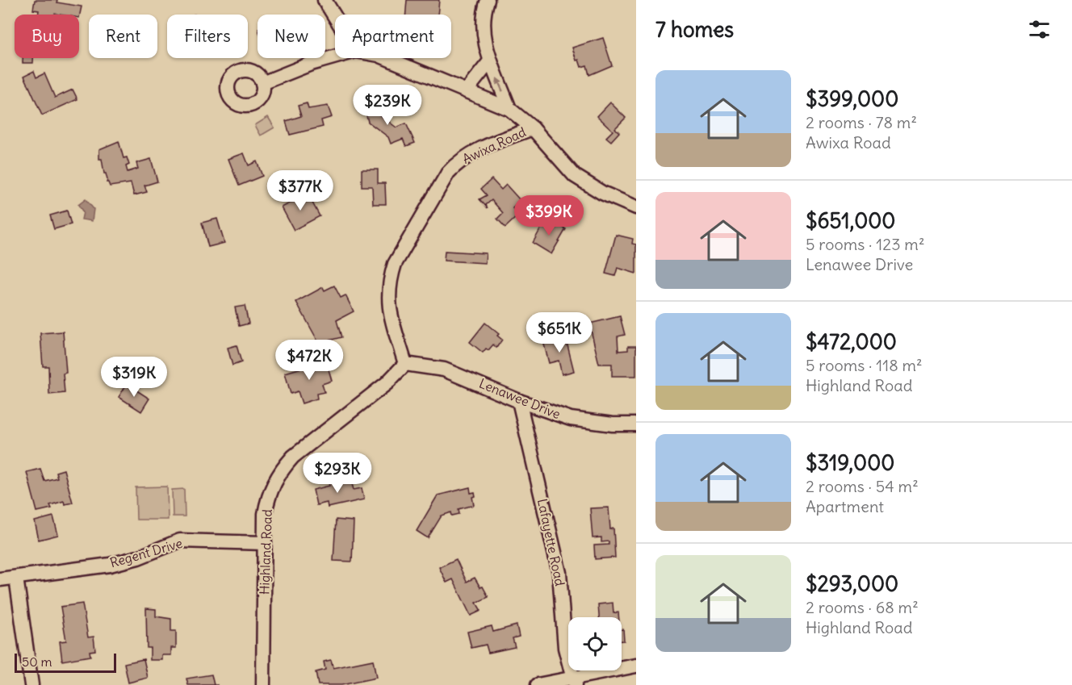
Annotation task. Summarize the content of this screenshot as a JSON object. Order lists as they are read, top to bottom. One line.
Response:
{"streets":{"street":["Awixa Road","Lenawee Drive","Lafayette Road","Highland Road","Regent Drive"]},"crossings":[["Awixa Road","Lenawee Drive"],["Awixa Road","Highland Road"],["Lenawee Drive","Lafayette Road"],["Lenawee Drive","Highland Road"],["Highland Road","Regent Drive"]],"scale_bar":"50 m","page":{"heading":"7 homes","chip":["Buy","Rent","Filters","New","Apartment"],"list":[{"name":"$399,000","note":"2 rooms · 78 m² · Awixa Road"},{"name":"$651,000","note":"5 rooms · 123 m² · Lenawee Drive"},{"name":"$472,000","note":"5 rooms · 118 m² · Highland Road"},{"name":"$319,000","note":"2 rooms · 54 m² · Apartment"},{"name":"$293,000","note":"2 rooms · 68 m² · Highland Road"}],"price":["$239K","$377K","$399K","$651K","$472K","$319K","$293K"],"scale":"50 m"}}
